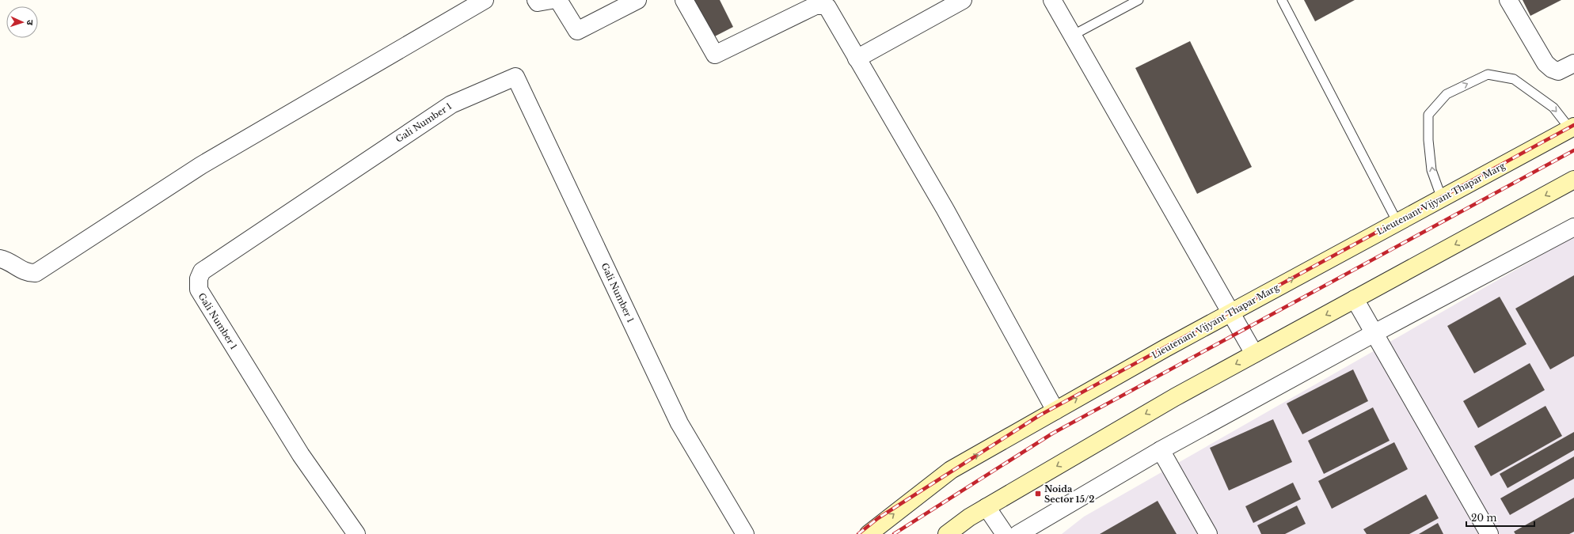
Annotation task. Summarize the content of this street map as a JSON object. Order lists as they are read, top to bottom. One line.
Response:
{"streets":{"main road":["Lieutenant Vijyant Thapar Marg"],"street":["Gali Number 1"]},"places":{"transit":["Noida Sector 15/2"]},"scale_bar":"20 m","north":"right"}
